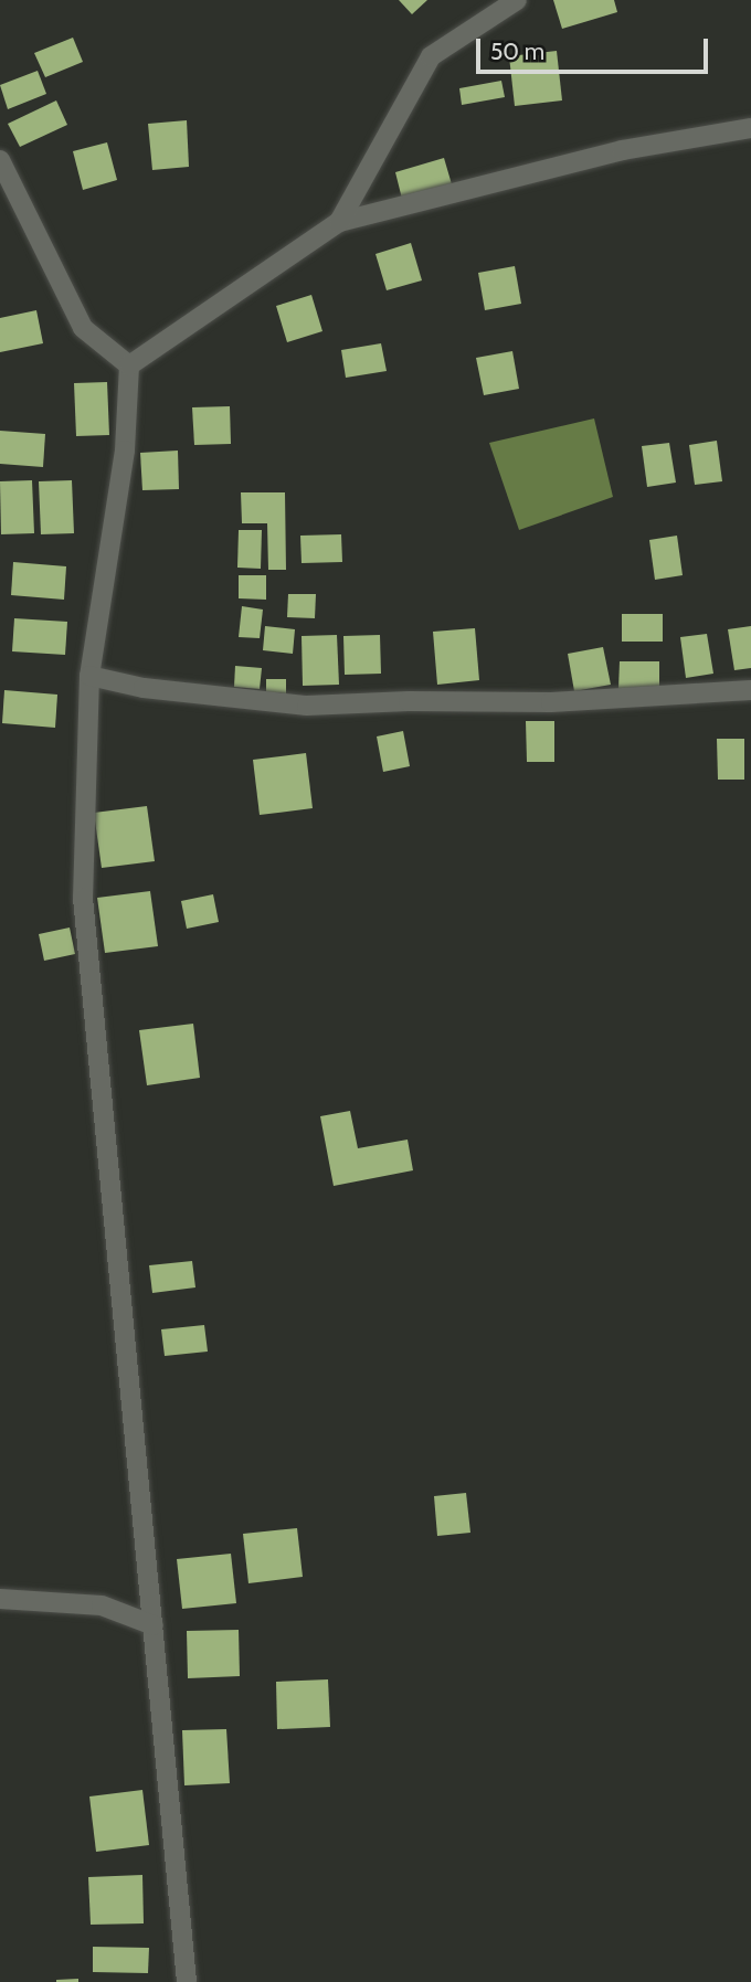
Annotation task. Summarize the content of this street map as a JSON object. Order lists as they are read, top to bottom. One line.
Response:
{"scale_bar":"50 m"}
